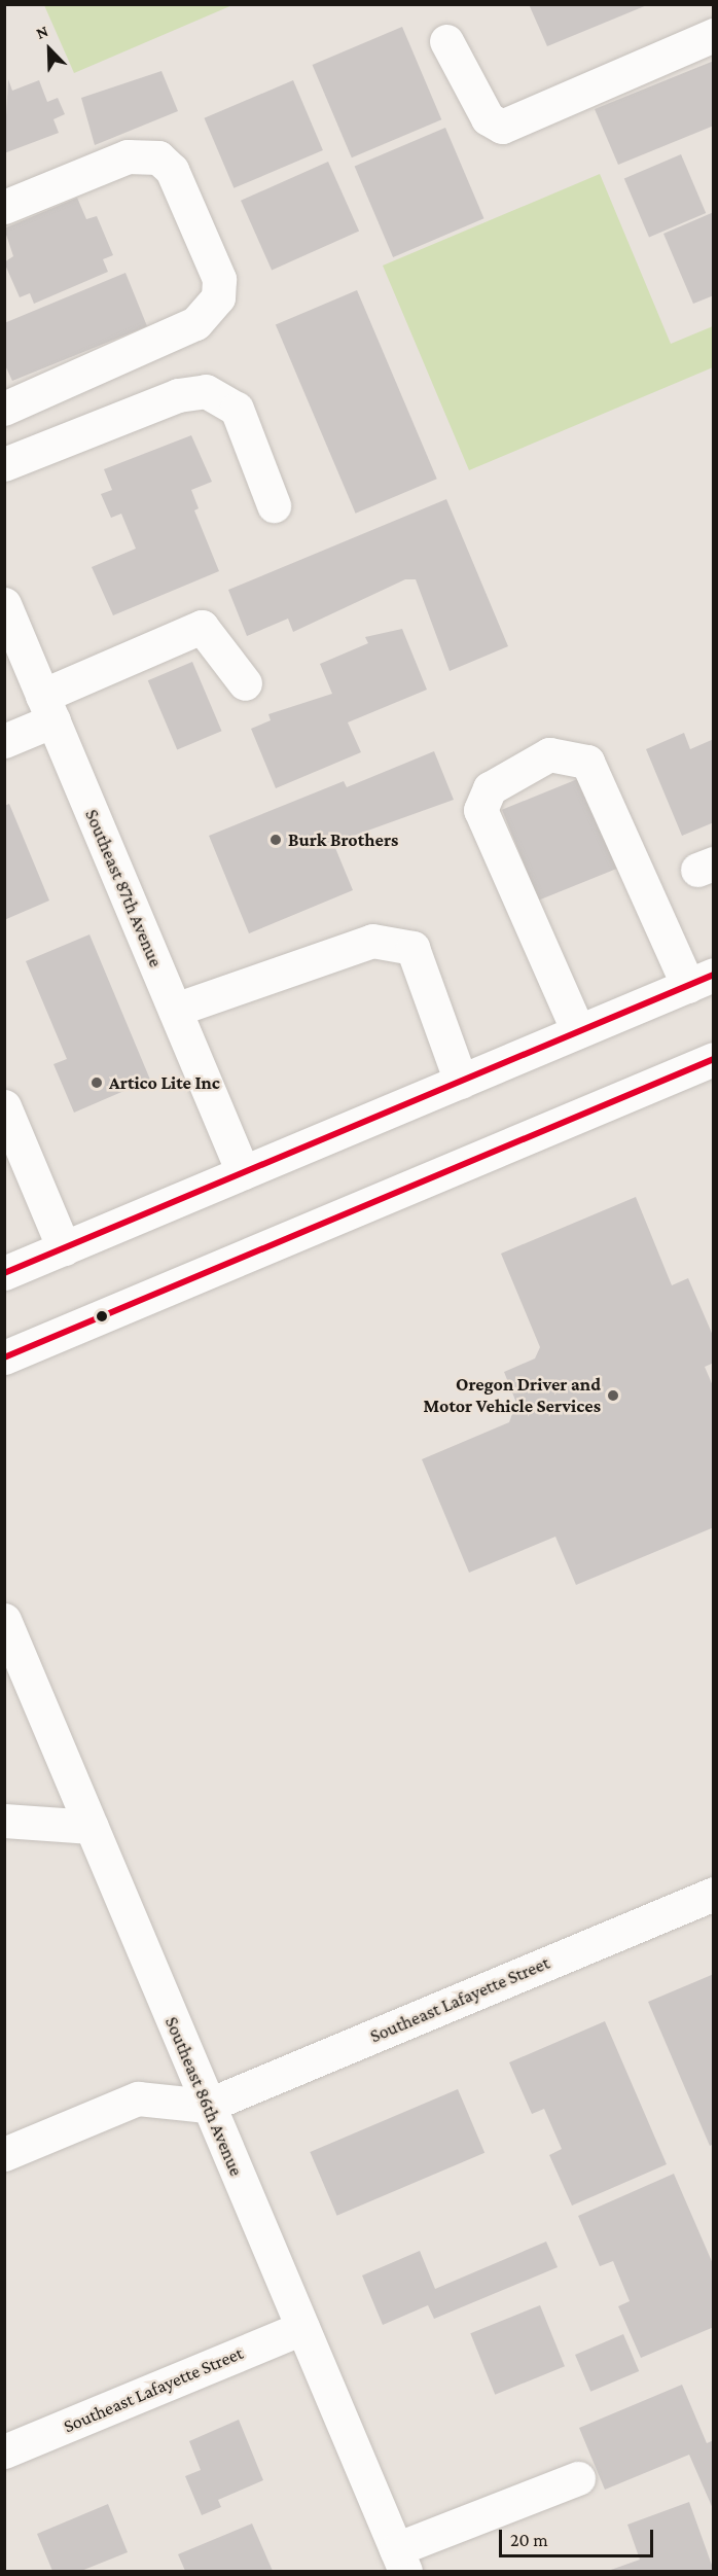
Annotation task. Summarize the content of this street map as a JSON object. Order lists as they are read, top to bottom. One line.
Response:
{"streets":{"street":["Southeast 87th Avenue","Southeast Lafayette Street","Southeast 86th Avenue"]},"crossings":[["Southeast Lafayette Street","Southeast 86th Avenue"]],"places":["Burk Brothers","Artico Lite Inc","Oregon Driver and Motor Vehicle Services"],"scale_bar":"20 m","north":"top left"}
